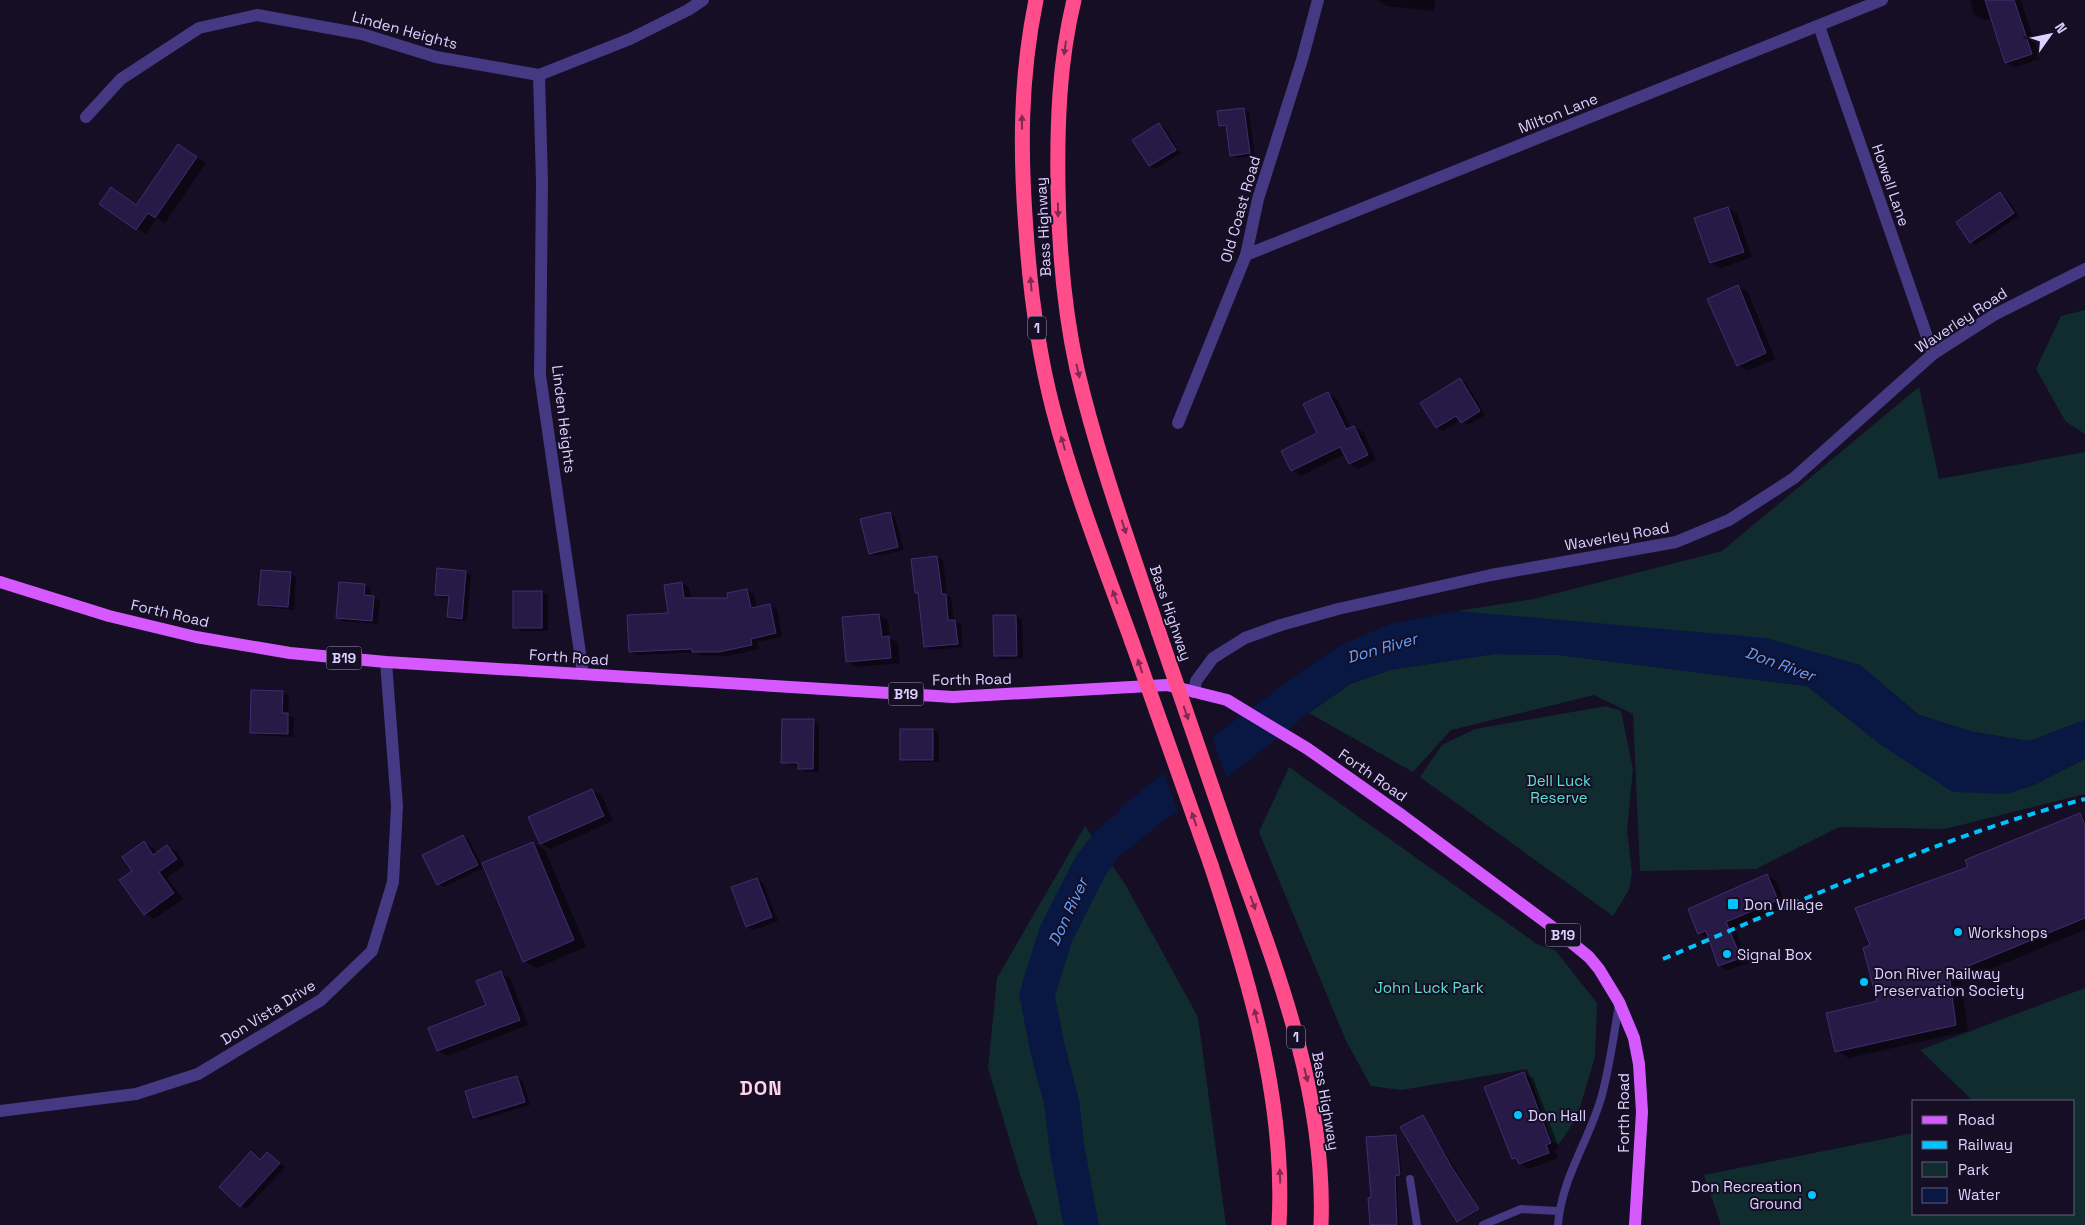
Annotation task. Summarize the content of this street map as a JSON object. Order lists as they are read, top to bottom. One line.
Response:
{"streets":{"highway":["Bass Highway","1"],"main road":["Forth Road","B19"],"street":["Linden Heights","Milton Lane","Howell Lane","Old Coast Road","Waverley Road","Don Vista Drive"]},"crossings":[["Linden Heights","Forth Road"],["Milton Lane","Howell Lane"],["Milton Lane","Old Coast Road"],["Howell Lane","Waverley Road"],["Waverley Road","Forth Road"],["Forth Road","Don Vista Drive"]],"districts":["DON"],"water":["Don River"],"parks":["Dell Luck Reserve","John Luck Park"],"places":{"transit":["Don Village"],"other":["Workshops","Signal Box","Don River Railway Preservation Society","Don Hall","Don Recreation Ground"]},"legend":["Road","Railway","Park","Water"],"north":"top right"}
